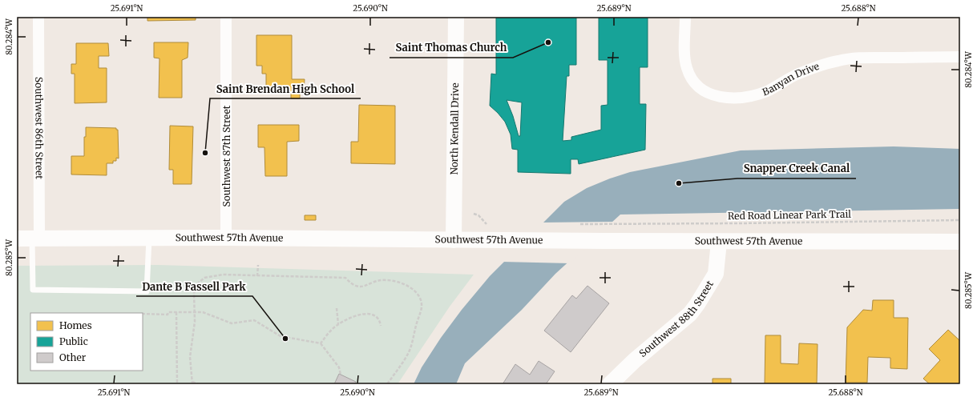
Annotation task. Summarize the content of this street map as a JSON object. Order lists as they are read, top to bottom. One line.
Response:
{"streets":{"main road":["North Kendall Drive","Southwest 57th Avenue","Southwest 88th Street"],"street":["Banyan Drive","Southwest 86th Street","Southwest 87th Street"],"path":["Red Road Linear Park Trail"]},"crossings":[["Southwest 86th Street","Southwest 57th Avenue"],["North Kendall Drive","Southwest 57th Avenue"],["Southwest 87th Street","Southwest 57th Avenue"],["Southwest 57th Avenue","Southwest 88th Street"]],"places":["Saint Thomas Church","Saint Brendan High School","Snapper Creek Canal","Dante B Fassell Park"],"legend":["Homes","Public","Other"],"coordinates":["25.691°N","25.690°N","25.689°N","25.688°N","80.284°W","80.285°W"]}
